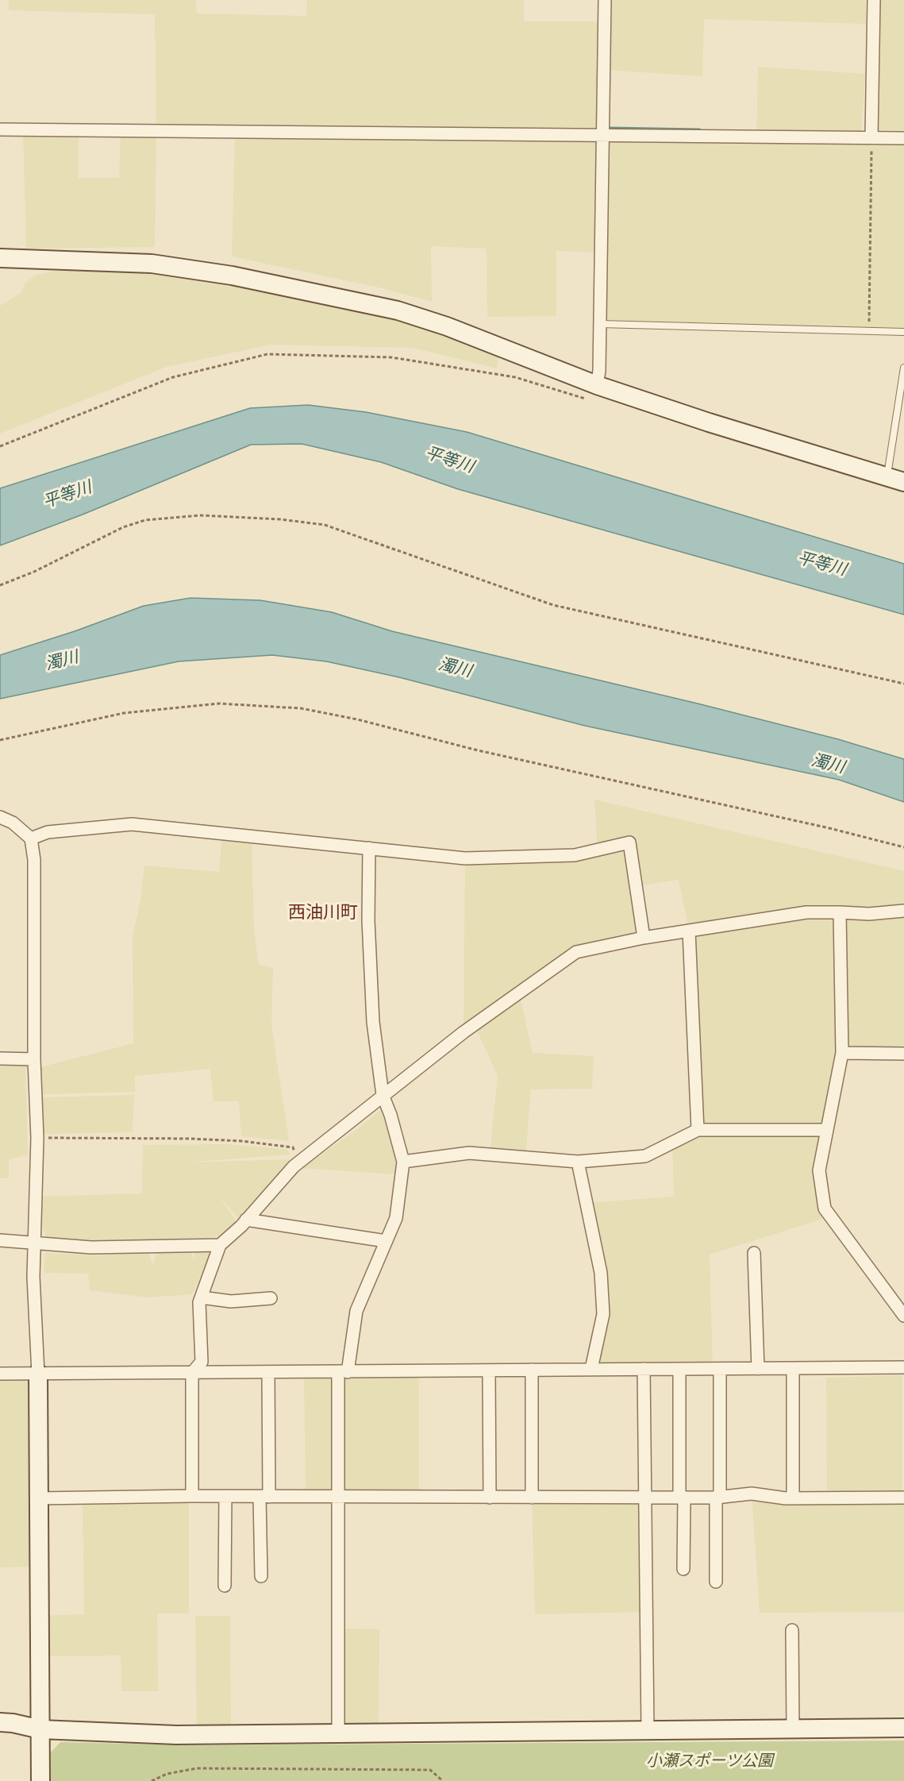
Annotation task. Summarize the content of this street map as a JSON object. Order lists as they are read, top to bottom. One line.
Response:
{"districts":["西油川町"],"water":["平等川","濁川"],"parks":["小瀬スポーツ公園"]}
